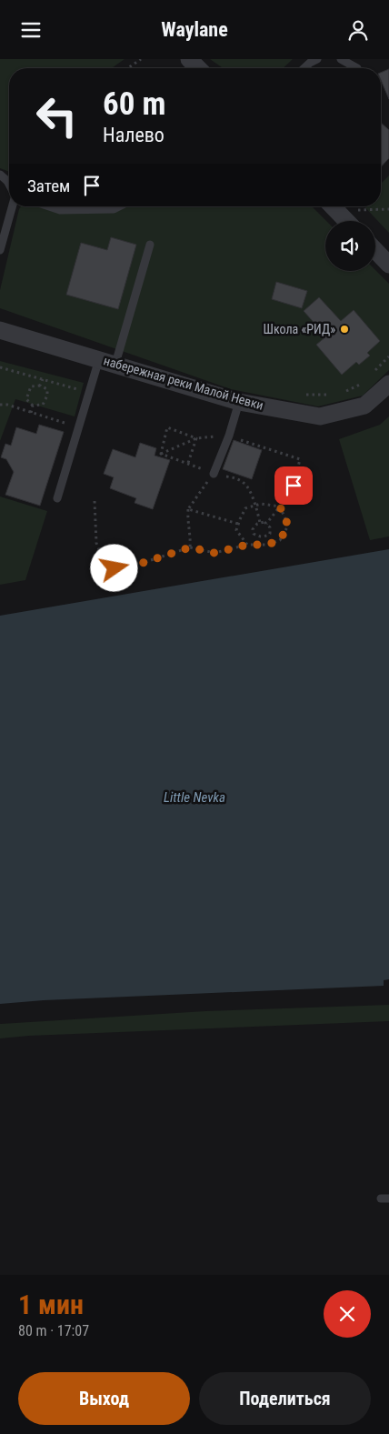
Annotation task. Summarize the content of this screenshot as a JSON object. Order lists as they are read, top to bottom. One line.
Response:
{"streets":{"street":["набережная реки Малой Невки"]},"water":["Little Nevka"],"places":["Школа «РИД»"],"page":{"header":"Waylane","turn":["60 m","Налево"],"then":"Затем","heading":["1 мин","80 m · 17:07"],"buttons":["Выход","Поделиться"]}}
